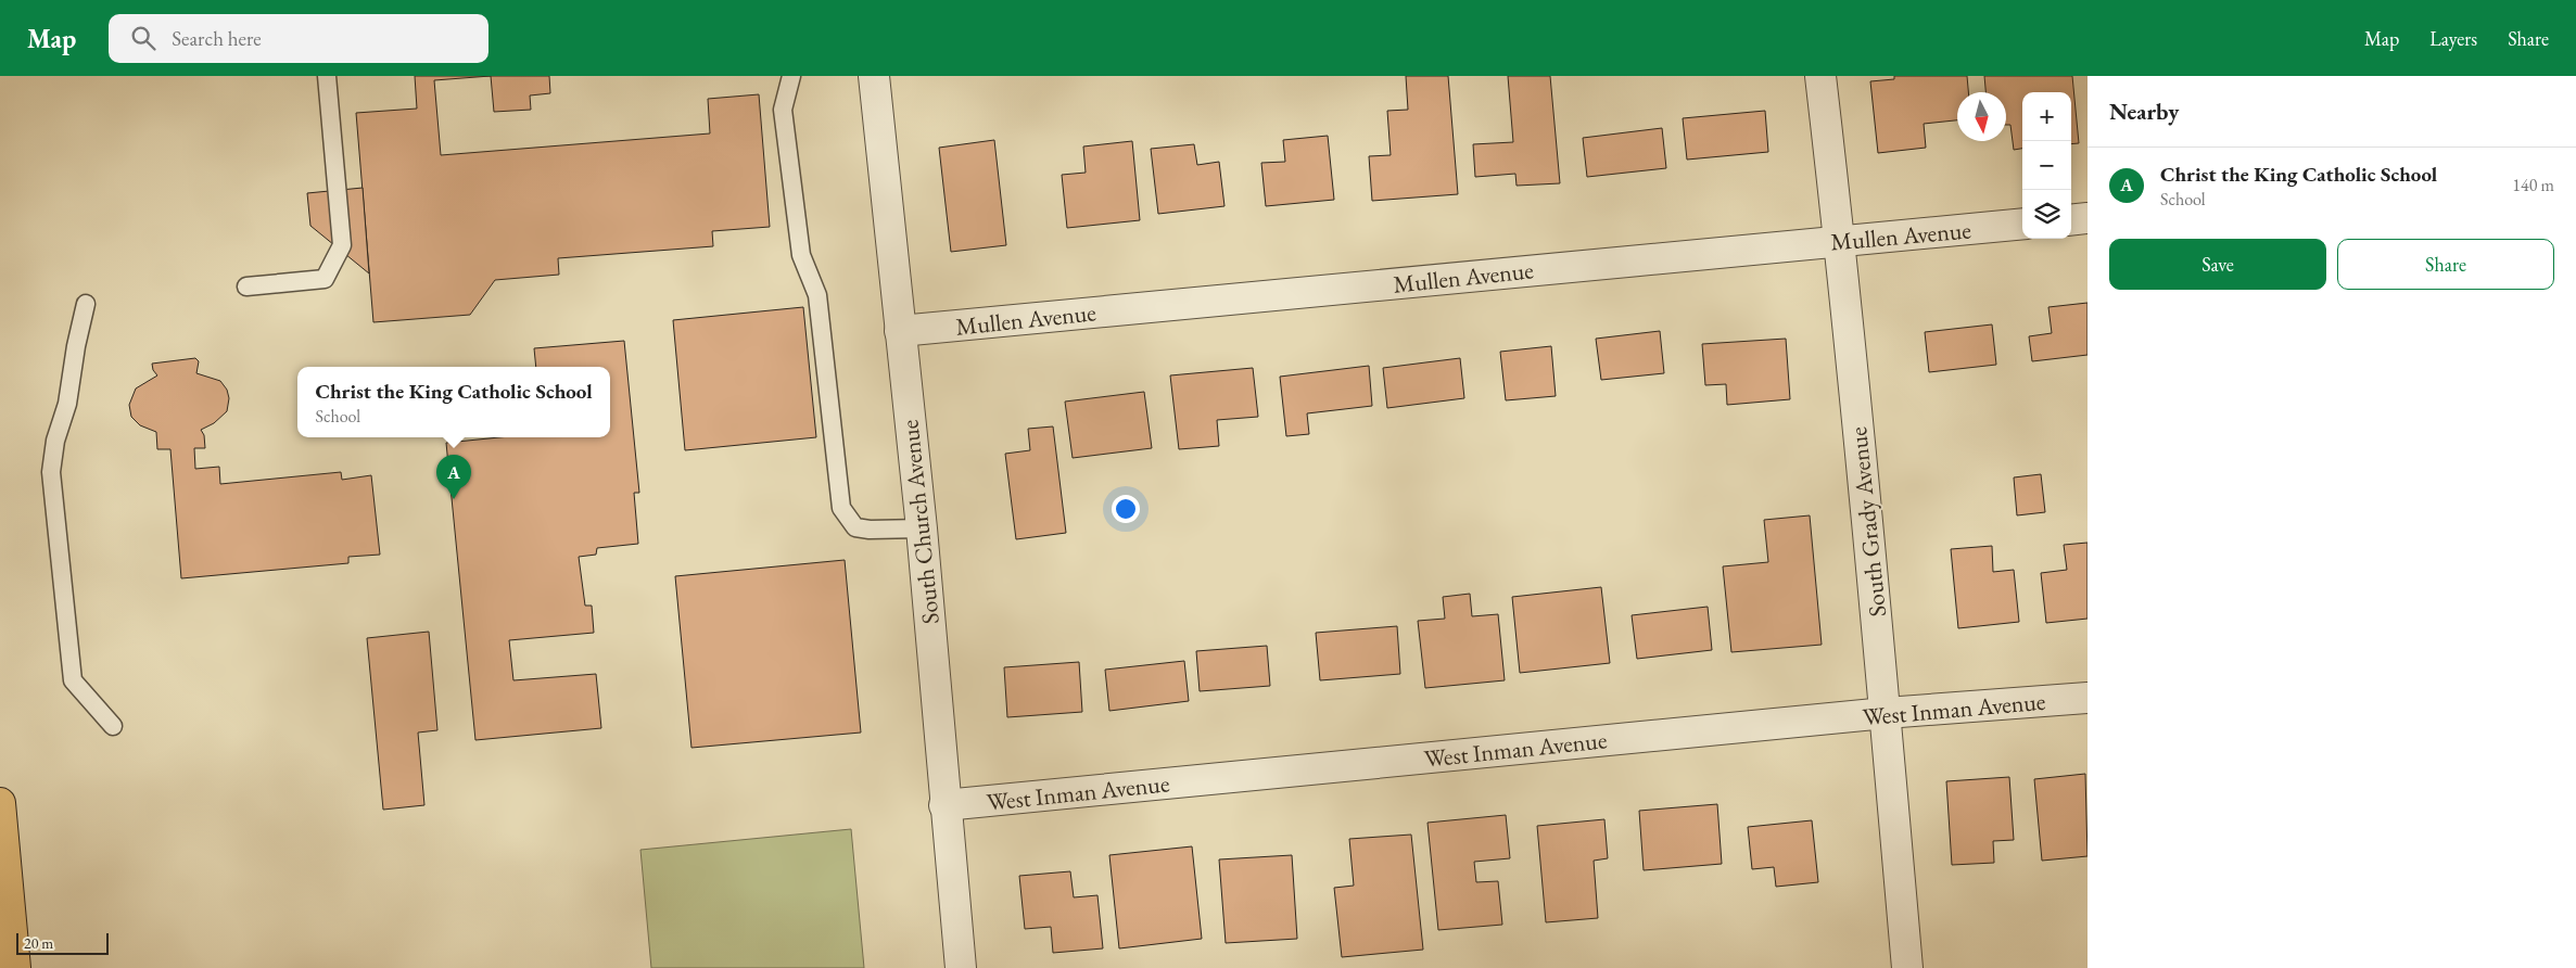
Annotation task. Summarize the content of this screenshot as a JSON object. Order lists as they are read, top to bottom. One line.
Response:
{"streets":{"street":["Mullen Avenue","South Church Avenue","South Grady Avenue","West Inman Avenue"]},"crossings":[["Mullen Avenue","South Church Avenue"],["Mullen Avenue","South Grady Avenue"],["South Church Avenue","West Inman Avenue"],["South Grady Avenue","West Inman Avenue"]],"scale_bar":"20 m","north":"bottom","page":{"header":"Map","search":"Search here","nav":["Map","Layers","Share"],"heading":"Nearby","map_buttons":["+","−"],"list":[{"mark":"A","name":"Christ the King Catholic School","note":"School","value":"140 m"}],"buttons":["Save","Share"],"popup":["Christ the King Catholic School","School"],"pins":"A","scale":"20 m"}}
